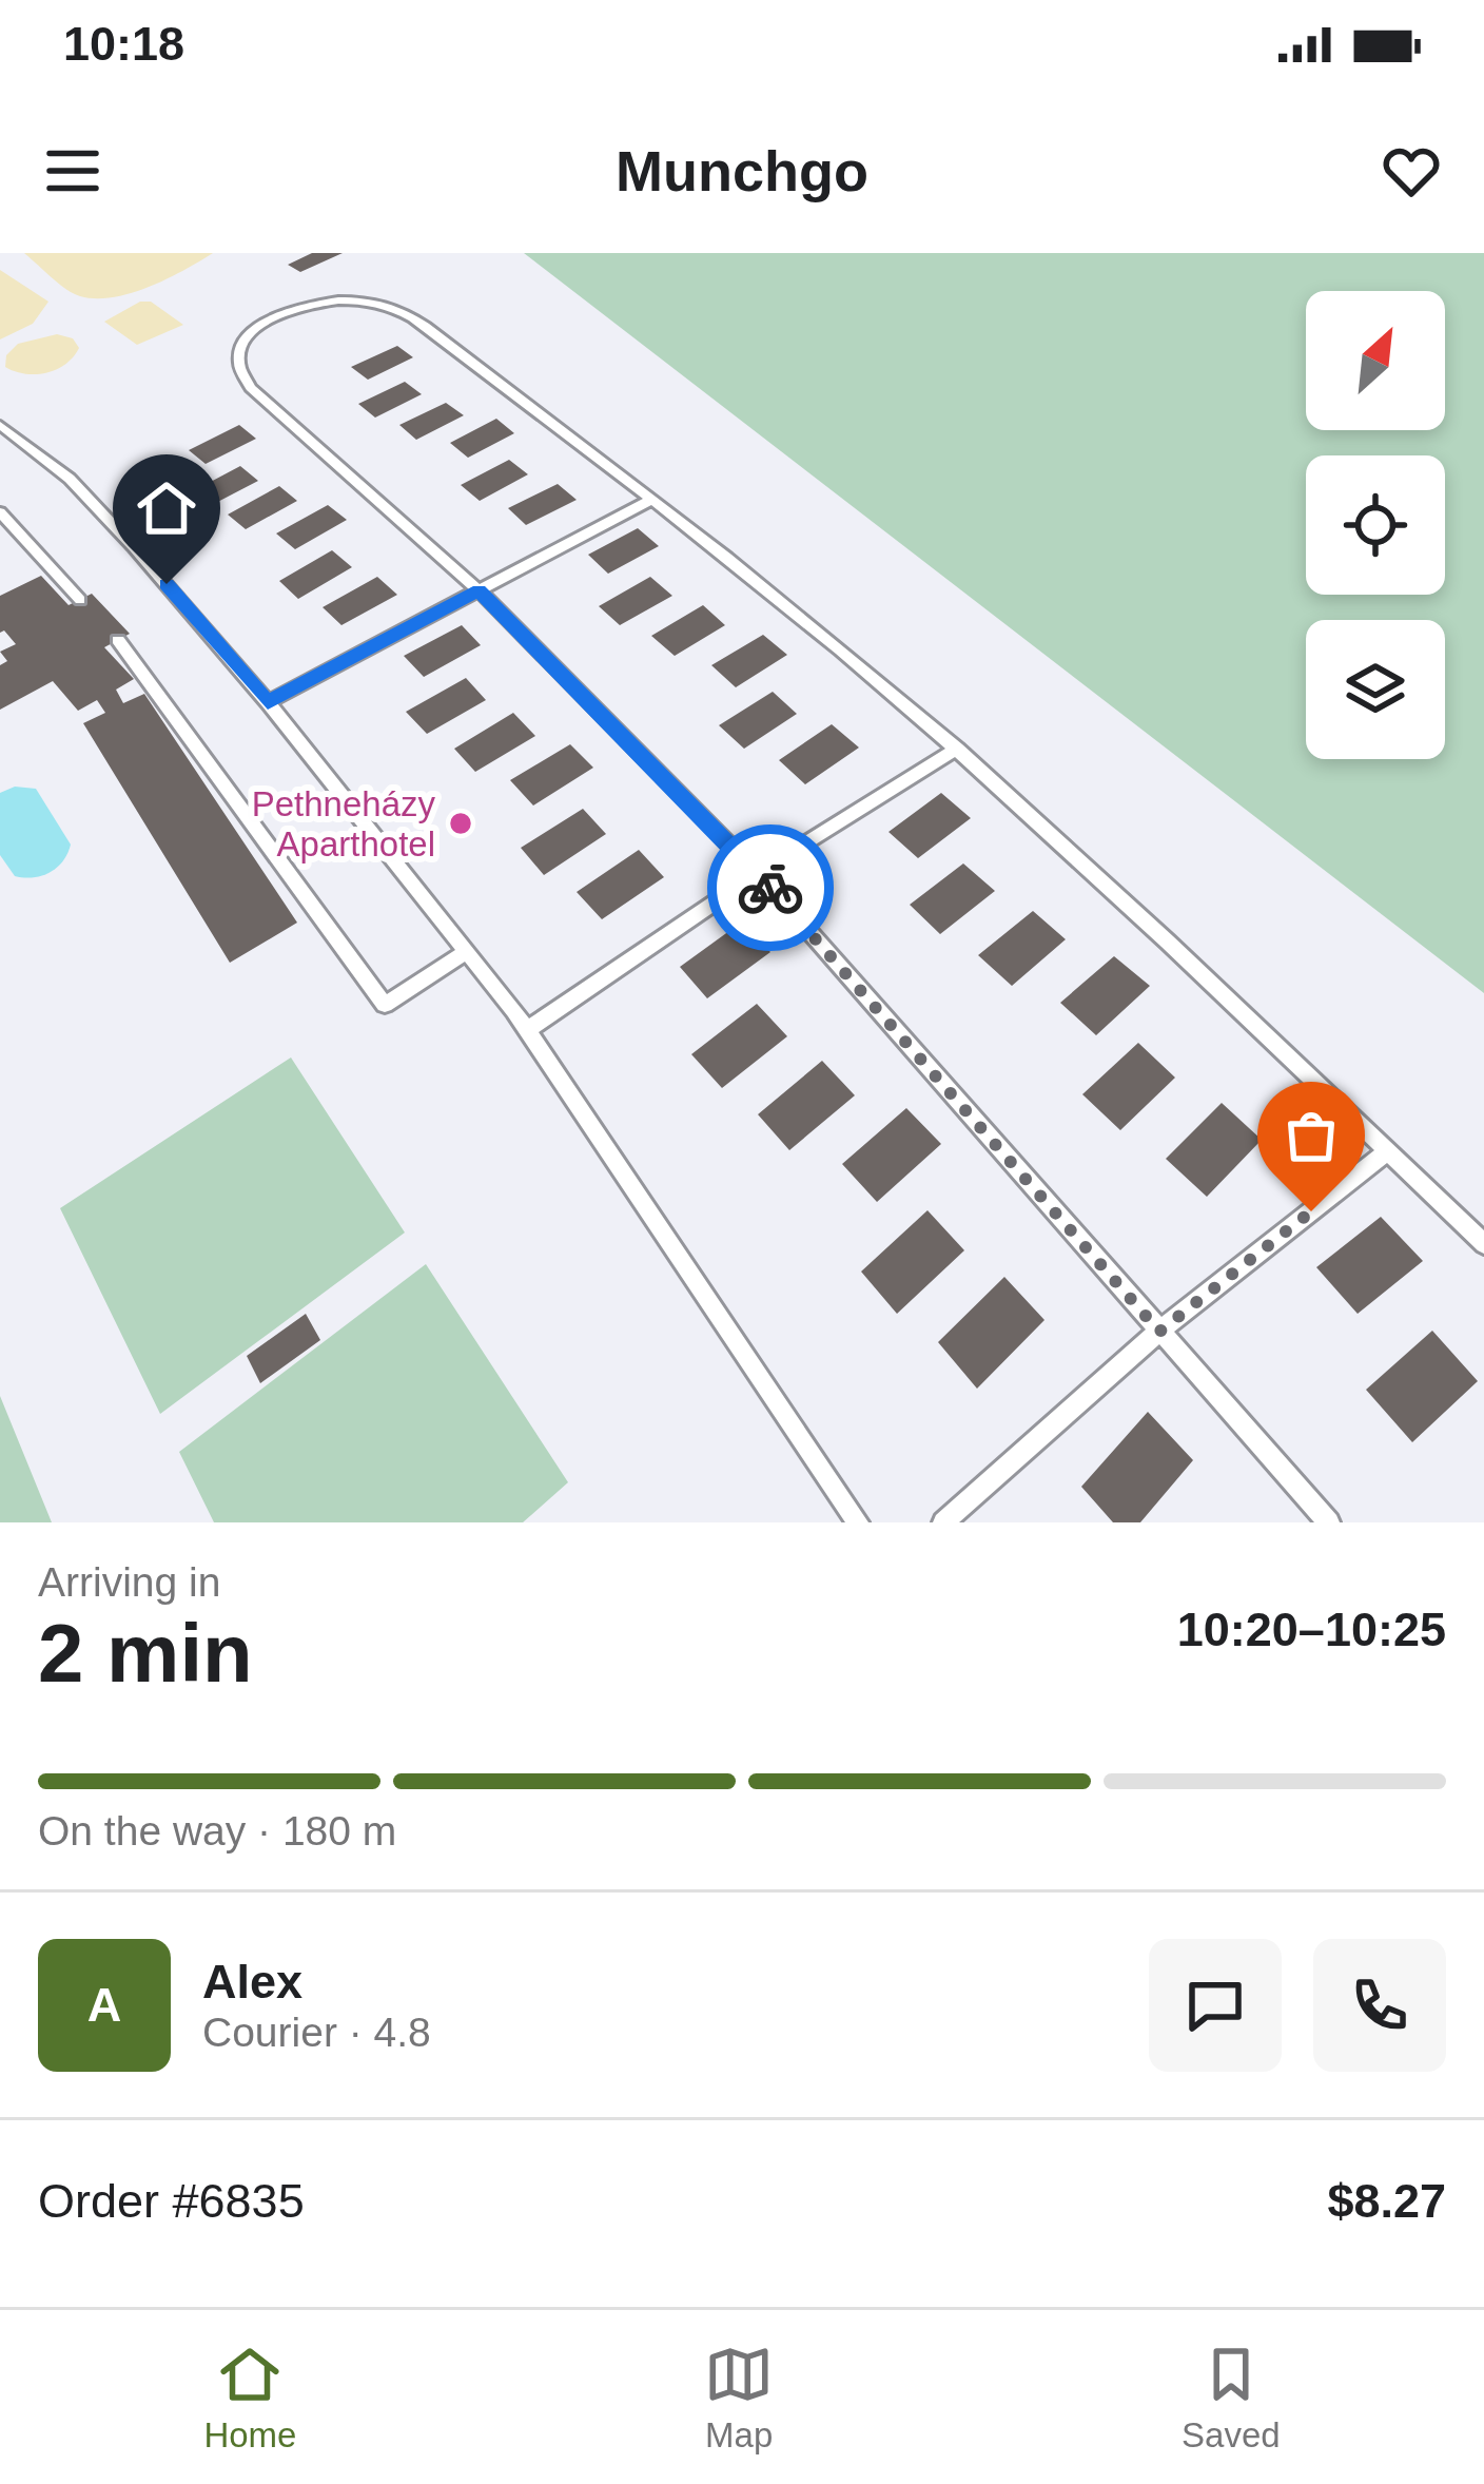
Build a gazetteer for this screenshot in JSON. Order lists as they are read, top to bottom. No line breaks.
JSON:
{"places":["Pethneházy Aparthotel"],"north":"top right","page":{"status":"10:18","header":"Munchgo","heading":["2 min","Arriving in","10:20–10:25"],"panel":["Alex","Courier · 4.8","Order #6835","$8.27"],"bar":"On the way · 180 m","round":"A","tabs":["Home","Map","Saved"]}}
